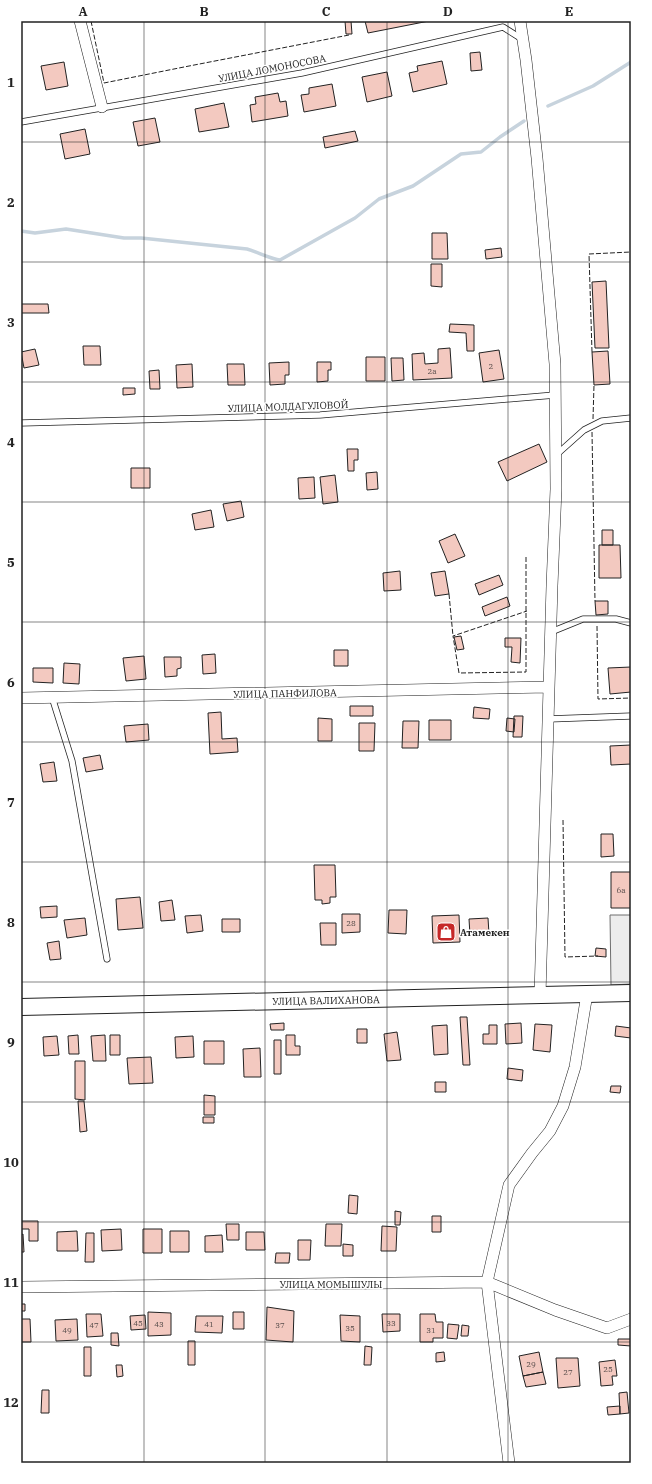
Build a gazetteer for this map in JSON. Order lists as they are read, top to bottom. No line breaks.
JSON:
{"streets":{"main road":["УЛИЦА ВАЛИХАНОВА"],"street":["УЛИЦА ПАНФИЛОВА","УЛИЦА МОМЫШУЛЫ"],"lane":["УЛИЦА ЛОМОНОСОВА","УЛИЦА МОЛДАГУЛОВОЙ"]},"places":{"shop":["Атамекен"]},"house_numbers":["2","2а","6а","28","45","33","43","41","47","37","35","49","31","29","25","27"],"grid":{"columns":["A","B","C","D","E"],"rows":["1","2","3","4","5","6","7","8","9","10","11","12"]}}
